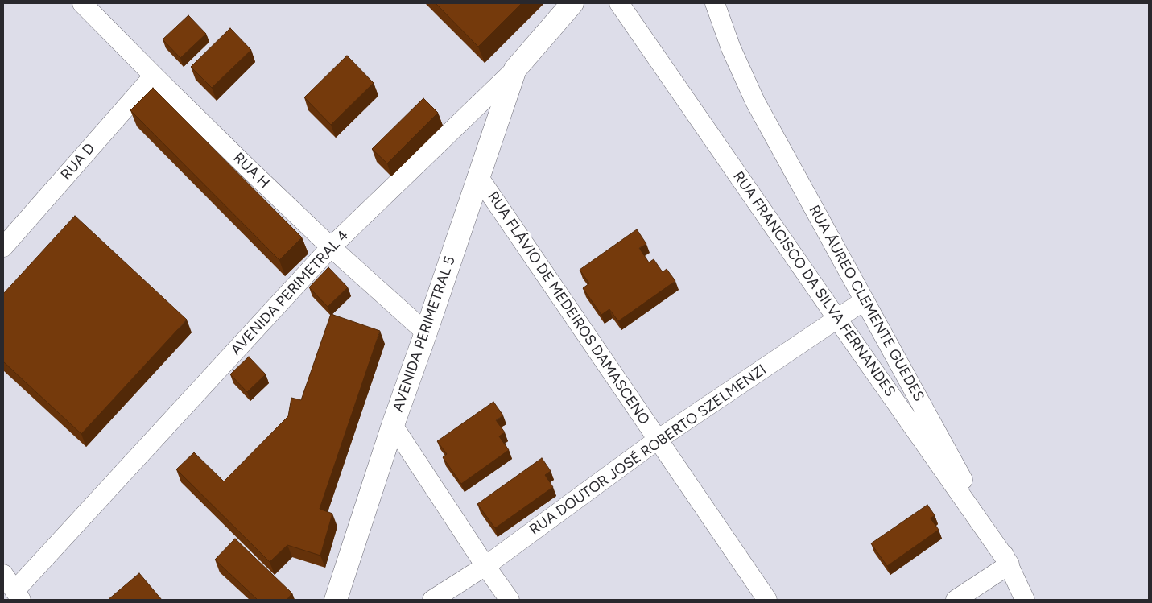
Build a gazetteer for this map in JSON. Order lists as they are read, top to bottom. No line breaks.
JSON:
{"streets":{"street":["RUA D","RUA H","RUA FRANCISCO DA SILVA FERNANDES","AVENIDA PERIMETRAL 4","RUA ÁUREO CLEMENTE GUEDES","RUA FLÁVIO DE MEDEIROS DAMASCENO","AVENIDA PERIMETRAL 5","RUA DOUTOR JOSÉ ROBERTO SZELMENZI"]},"crossings":[["RUA D","RUA H"],["RUA H","AVENIDA PERIMETRAL 4"],["RUA H","AVENIDA PERIMETRAL 5"],["RUA FRANCISCO DA SILVA FERNANDES","RUA ÁUREO CLEMENTE GUEDES"],["RUA FRANCISCO DA SILVA FERNANDES","RUA DOUTOR JOSÉ ROBERTO SZELMENZI"],["AVENIDA PERIMETRAL 4","AVENIDA PERIMETRAL 5"],["RUA ÁUREO CLEMENTE GUEDES","RUA DOUTOR JOSÉ ROBERTO SZELMENZI"],["RUA FLÁVIO DE MEDEIROS DAMASCENO","AVENIDA PERIMETRAL 5"],["RUA FLÁVIO DE MEDEIROS DAMASCENO","RUA DOUTOR JOSÉ ROBERTO SZELMENZI"]]}
